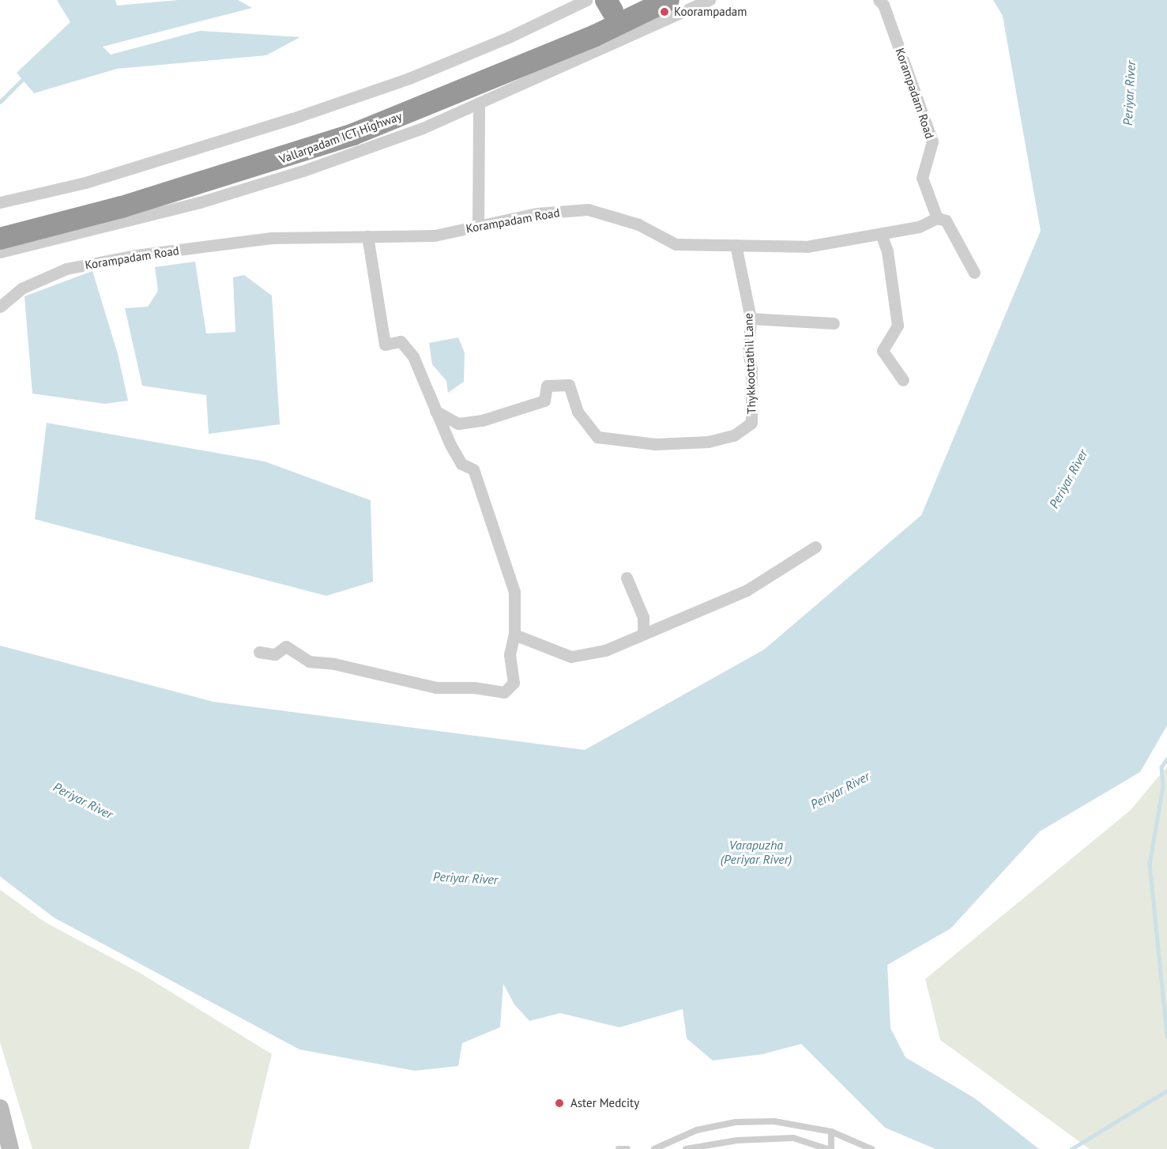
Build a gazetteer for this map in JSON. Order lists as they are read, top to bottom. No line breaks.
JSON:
{"streets":{"highway":["Vallarpadam ICT Highway"],"street":["Korampadam Road","Thykkoottathil Lane"]},"crossings":[["Korampadam Road","Thykkoottathil Lane"]],"water":["Periyar River","Varapuzha (Periyar River)"],"places":["Koorampadam","Aster Medcity"]}
